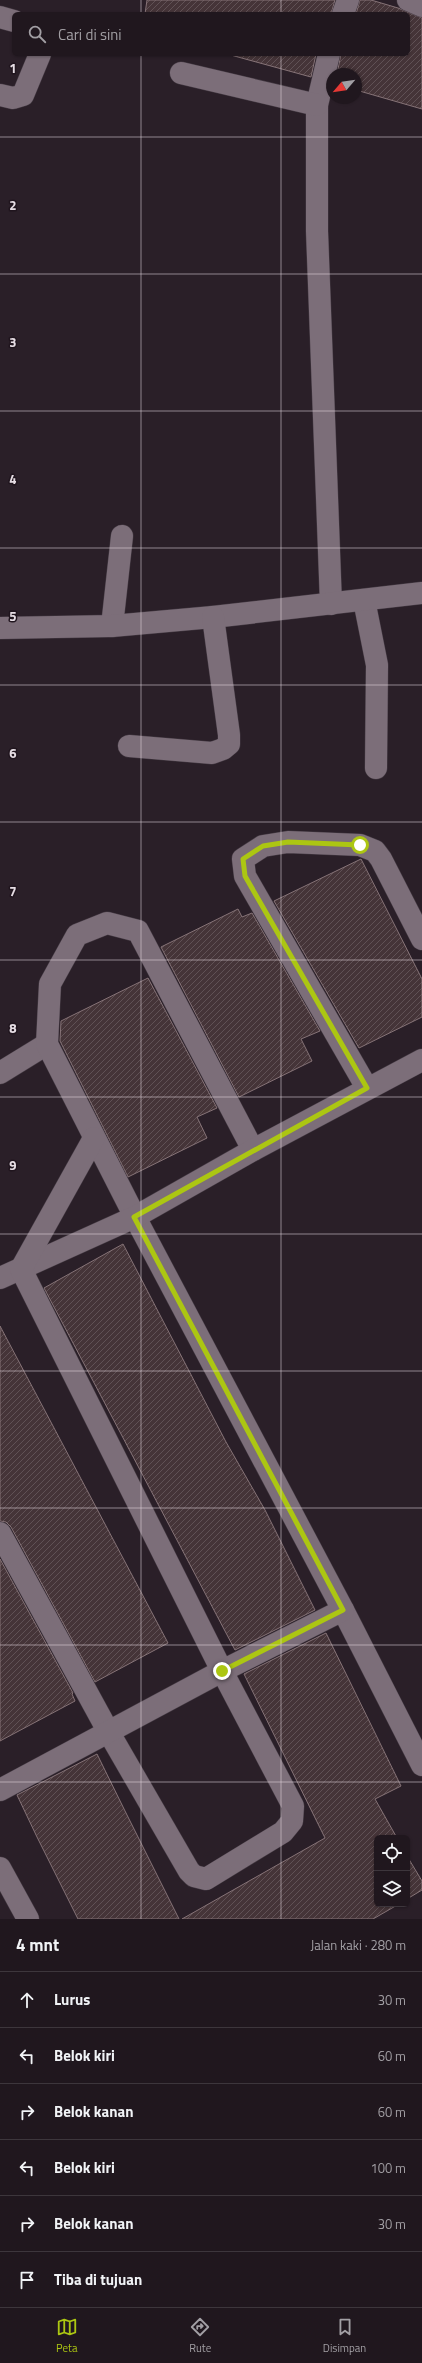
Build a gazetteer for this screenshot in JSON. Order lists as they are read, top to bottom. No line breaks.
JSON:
{"north":"bottom left","page":{"search":"Cari di sini","heading":["4 mnt","Jalan kaki · 280 m"],"list":[["Lurus","30 m"],["Belok kiri","60 m"],["Belok kanan","60 m"],["Belok kiri","100 m"],["Belok kanan","30 m"],"Tiba di tujuan"],"nav":["Peta","Rute","Disimpan"]},"grid":{"rows":["1","2","3","4","5","6","7","8","9"]}}
